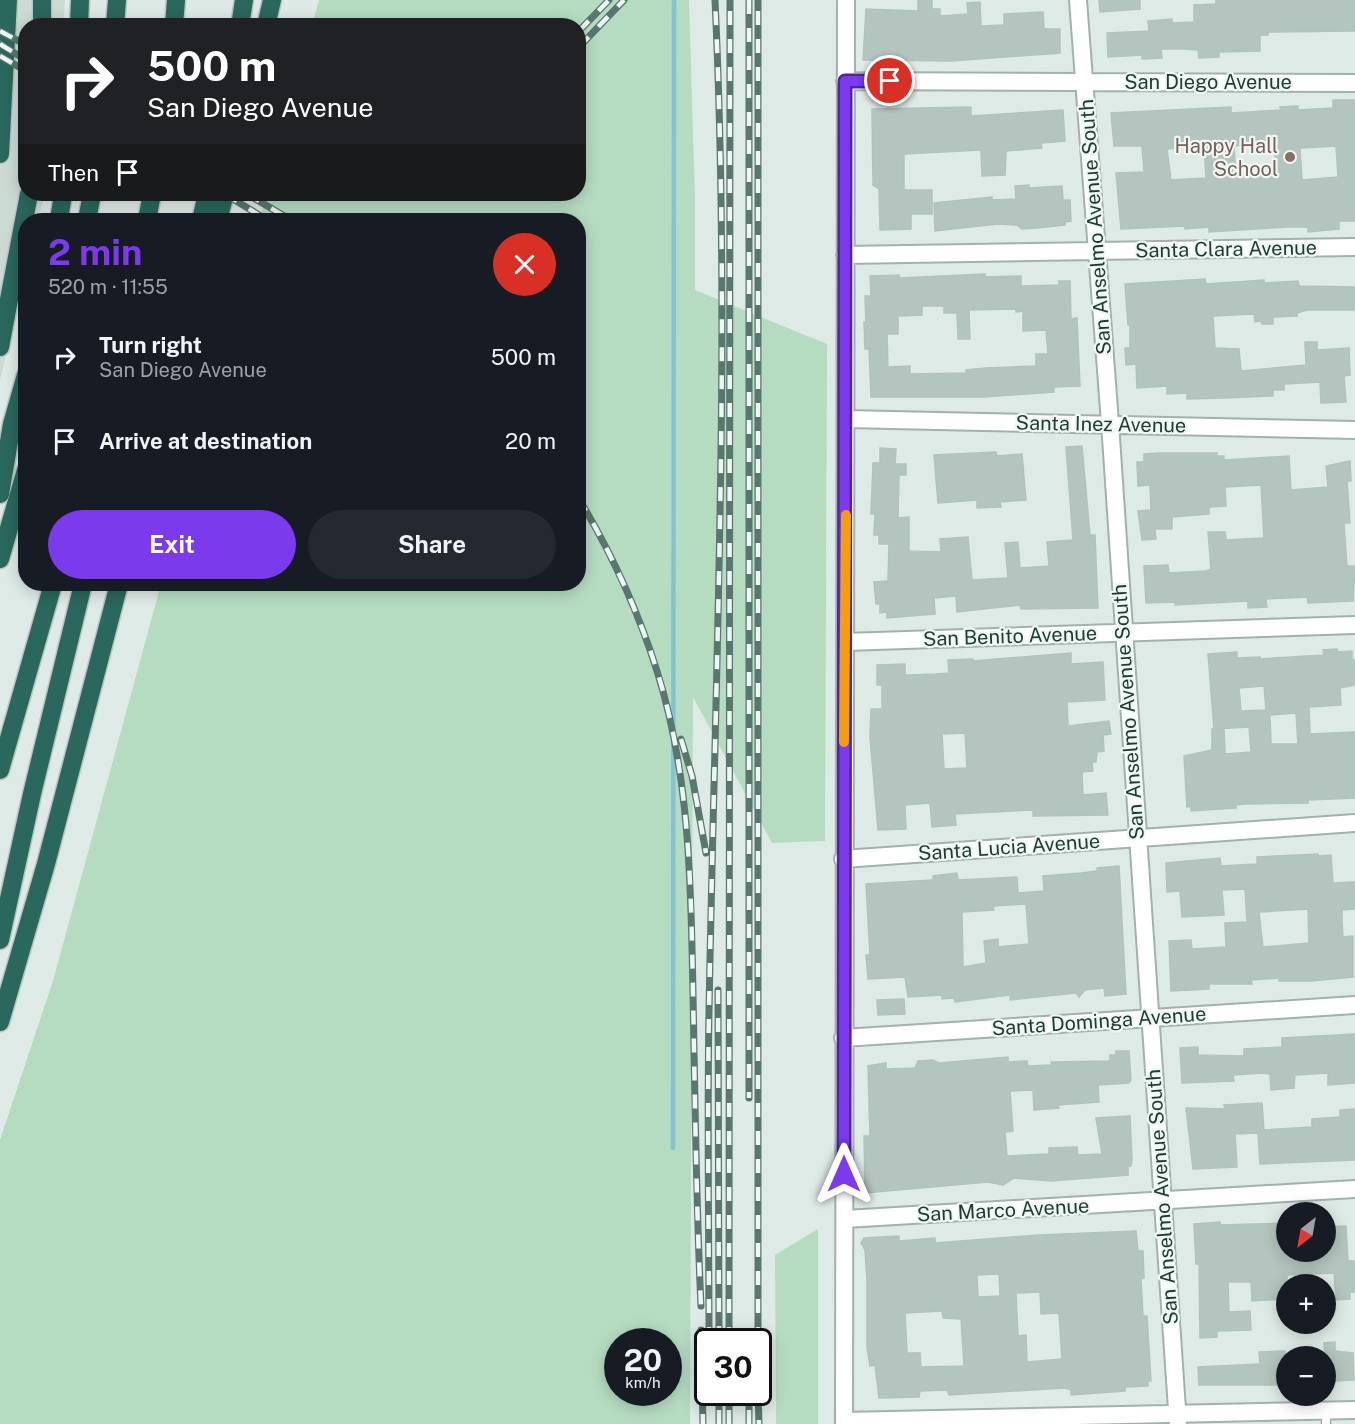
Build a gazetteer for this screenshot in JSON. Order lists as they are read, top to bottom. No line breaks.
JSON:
{"streets":{"street":["San Diego Avenue","San Anselmo Avenue South","Santa Clara Avenue","Santa Inez Avenue","San Benito Avenue","Santa Lucia Avenue","Santa Dominga Avenue","San Marco Avenue"]},"crossings":[["San Diego Avenue","San Anselmo Avenue South"],["San Anselmo Avenue South","Santa Clara Avenue"],["San Anselmo Avenue South","Santa Inez Avenue"],["San Anselmo Avenue South","San Benito Avenue"],["San Anselmo Avenue South","Santa Lucia Avenue"],["San Anselmo Avenue South","Santa Dominga Avenue"],["San Anselmo Avenue South","San Marco Avenue"]],"places":["Happy Hall School"],"north":"bottom left","page":{"turn":["500 m","San Diego Avenue"],"then":"Then","heading":["2 min","520 m · 11:55"],"list":[{"name":"Turn right","note":"San Diego Avenue","value":"500 m"},{"name":"Arrive at destination","value":"20 m"}],"buttons":["Exit","Share"],"map_buttons":["+","−"],"speed":"20 km/h","limit":"30"}}
